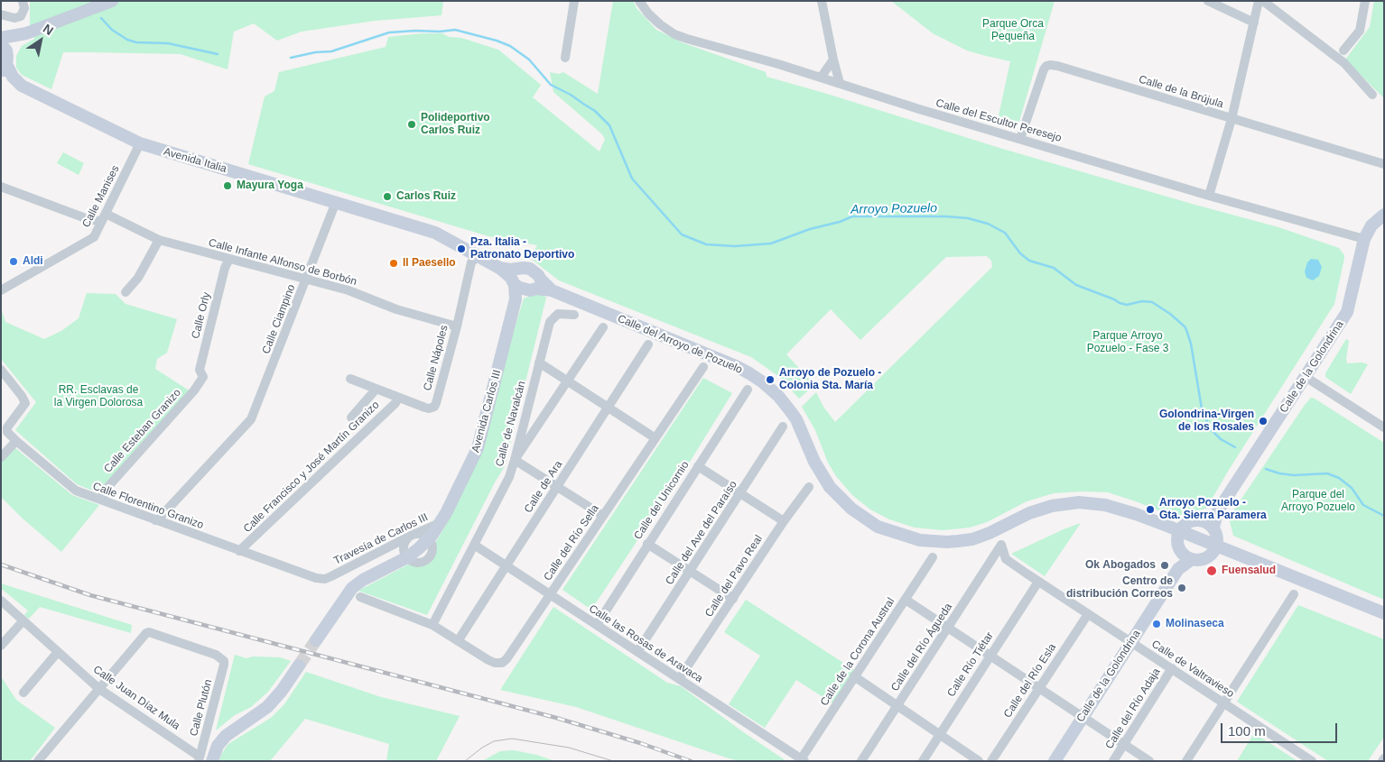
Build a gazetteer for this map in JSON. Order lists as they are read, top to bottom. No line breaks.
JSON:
{"streets":{"main road":["Avenida Italia","Calle del Arroyo de Pozuelo","Calle de la Golondrina","Avenida Carlos III"],"street":["Calle de la Brújula","Calle del Escultor Peresejo","Calle Manises","Calle Infante Alfonso de Borbón","Calle Orly","Calle Ciampino","Calle Nápoles","Calle de Navalcán","Calle Esteban Granizo","Calle Francisco y José Martín Granizo","Calle de Ara","Calle del Unicornio","Calle Florentino Granizo","Calle del Ave del Paraíso","Travesía de Carlos III","Calle del Río Sella","Calle del Pavo Real","Calle las Rosas de Aravaca","Calle del Río Águeda","Calle de la Corona Austral","Calle Río Tiétar","Calle de Valtravieso","Calle del Río Esla","Calle Juan Díaz Mula","Calle Plutón","Calle del Río Adaja"]},"crossings":[["Calle de la Brújula","Calle del Escultor Peresejo"],["Calle del Escultor Peresejo","Calle de la Golondrina"],["Avenida Italia","Calle Manises"],["Avenida Italia","Calle Ciampino"],["Avenida Italia","Calle Nápoles"],["Avenida Italia","Avenida Carlos III"],["Calle Manises","Calle Infante Alfonso de Borbón"],["Calle Infante Alfonso de Borbón","Calle Orly"],["Calle Infante Alfonso de Borbón","Calle Ciampino"],["Calle Infante Alfonso de Borbón","Calle Nápoles"],["Calle Orly","Calle Esteban Granizo"],["Calle Ciampino","Calle Florentino Granizo"],["Calle del Arroyo de Pozuelo","Calle de la Golondrina"],["Calle Nápoles","Calle Francisco y José Martín Granizo"],["Calle de la Golondrina","Calle de Valtravieso"],["Avenida Carlos III","Travesía de Carlos III"],["Calle de Navalcán","Calle del Río Sella"],["Calle de Navalcán","Calle las Rosas de Aravaca"],["Calle Esteban Granizo","Calle Florentino Granizo"],["Calle Francisco y José Martín Granizo","Calle Florentino Granizo"],["Calle de Ara","Calle del Río Sella"],["Calle de Ara","Calle las Rosas de Aravaca"],["Calle del Unicornio","Calle las Rosas de Aravaca"],["Calle Florentino Granizo","Travesía de Carlos III"],["Calle del Ave del Paraíso","Calle las Rosas de Aravaca"],["Calle del Río Sella","Calle las Rosas de Aravaca"],["Calle del Pavo Real","Calle las Rosas de Aravaca"],["Calle las Rosas de Aravaca","Calle de la Corona Austral"],["Calle del Río Águeda","Calle de Valtravieso"],["Calle Río Tiétar","Calle de Valtravieso"],["Calle de Valtravieso","Calle del Río Esla"],["Calle de Valtravieso","Calle del Río Adaja"],["Calle Juan Díaz Mula","Calle Plutón"]],"water":["Arroyo Pozuelo"],"parks":["Parque Orca Pequeña","Parque Arroyo Pozuelo - Fase 3","RR. Esclavas de la Virgen Dolorosa","Parque del Arroyo Pozuelo"],"places":["Polideportivo Carlos Ruiz","Mayura Yoga","Carlos Ruiz","Pza. Italia - Patronato Deportivo","Aldi","Il Paesello","Arroyo de Pozuelo - Colonia Sta. María","Golondrina-Virgen de los Rosales","Arroyo Pozuelo - Gta. Sierra Paramera","Ok Abogados","Fuensalud","Centro de distribución Correos","Molinaseca"],"scale_bar":"100 m","north":"top right"}
